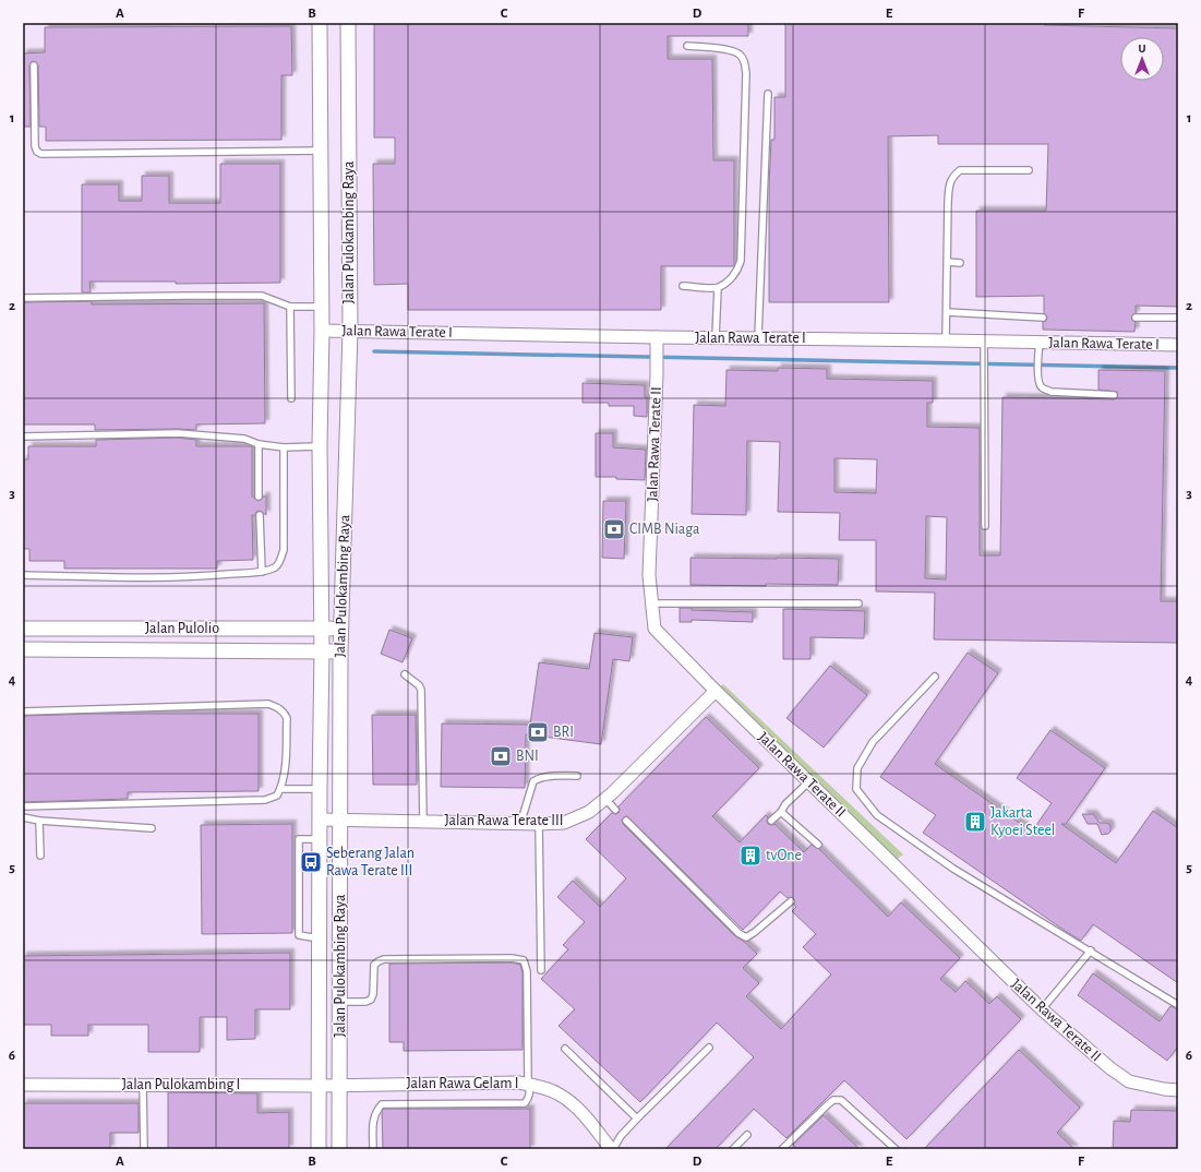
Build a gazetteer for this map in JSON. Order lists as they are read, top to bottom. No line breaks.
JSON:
{"streets":{"street":["Jalan Pulokambing Raya","Jalan Rawa Terate I","Jalan Rawa Terate II","Jalan Pulolio","Jalan Rawa Terate III","Jalan Rawa Gelam I","Jalan Pulokambing I"]},"crossings":[["Jalan Pulokambing Raya","Jalan Rawa Terate I"],["Jalan Pulokambing Raya","Jalan Pulolio"],["Jalan Pulokambing Raya","Jalan Rawa Terate III"],["Jalan Pulokambing Raya","Jalan Rawa Gelam I"],["Jalan Pulokambing Raya","Jalan Pulokambing I"],["Jalan Rawa Terate I","Jalan Rawa Terate II"],["Jalan Rawa Terate II","Jalan Rawa Terate III"],["Jalan Rawa Gelam I","Jalan Pulokambing I"]],"places":{"bank":["CIMB Niaga","BRI","BNI"],"building":["Jakarta Kyoei Steel","tvOne"],"bus stop":["Seberang Jalan Rawa Terate III"]},"north":"top","grid":{"columns":["A","B","C","D","E","F"],"rows":["1","2","3","4","5","6"]}}
